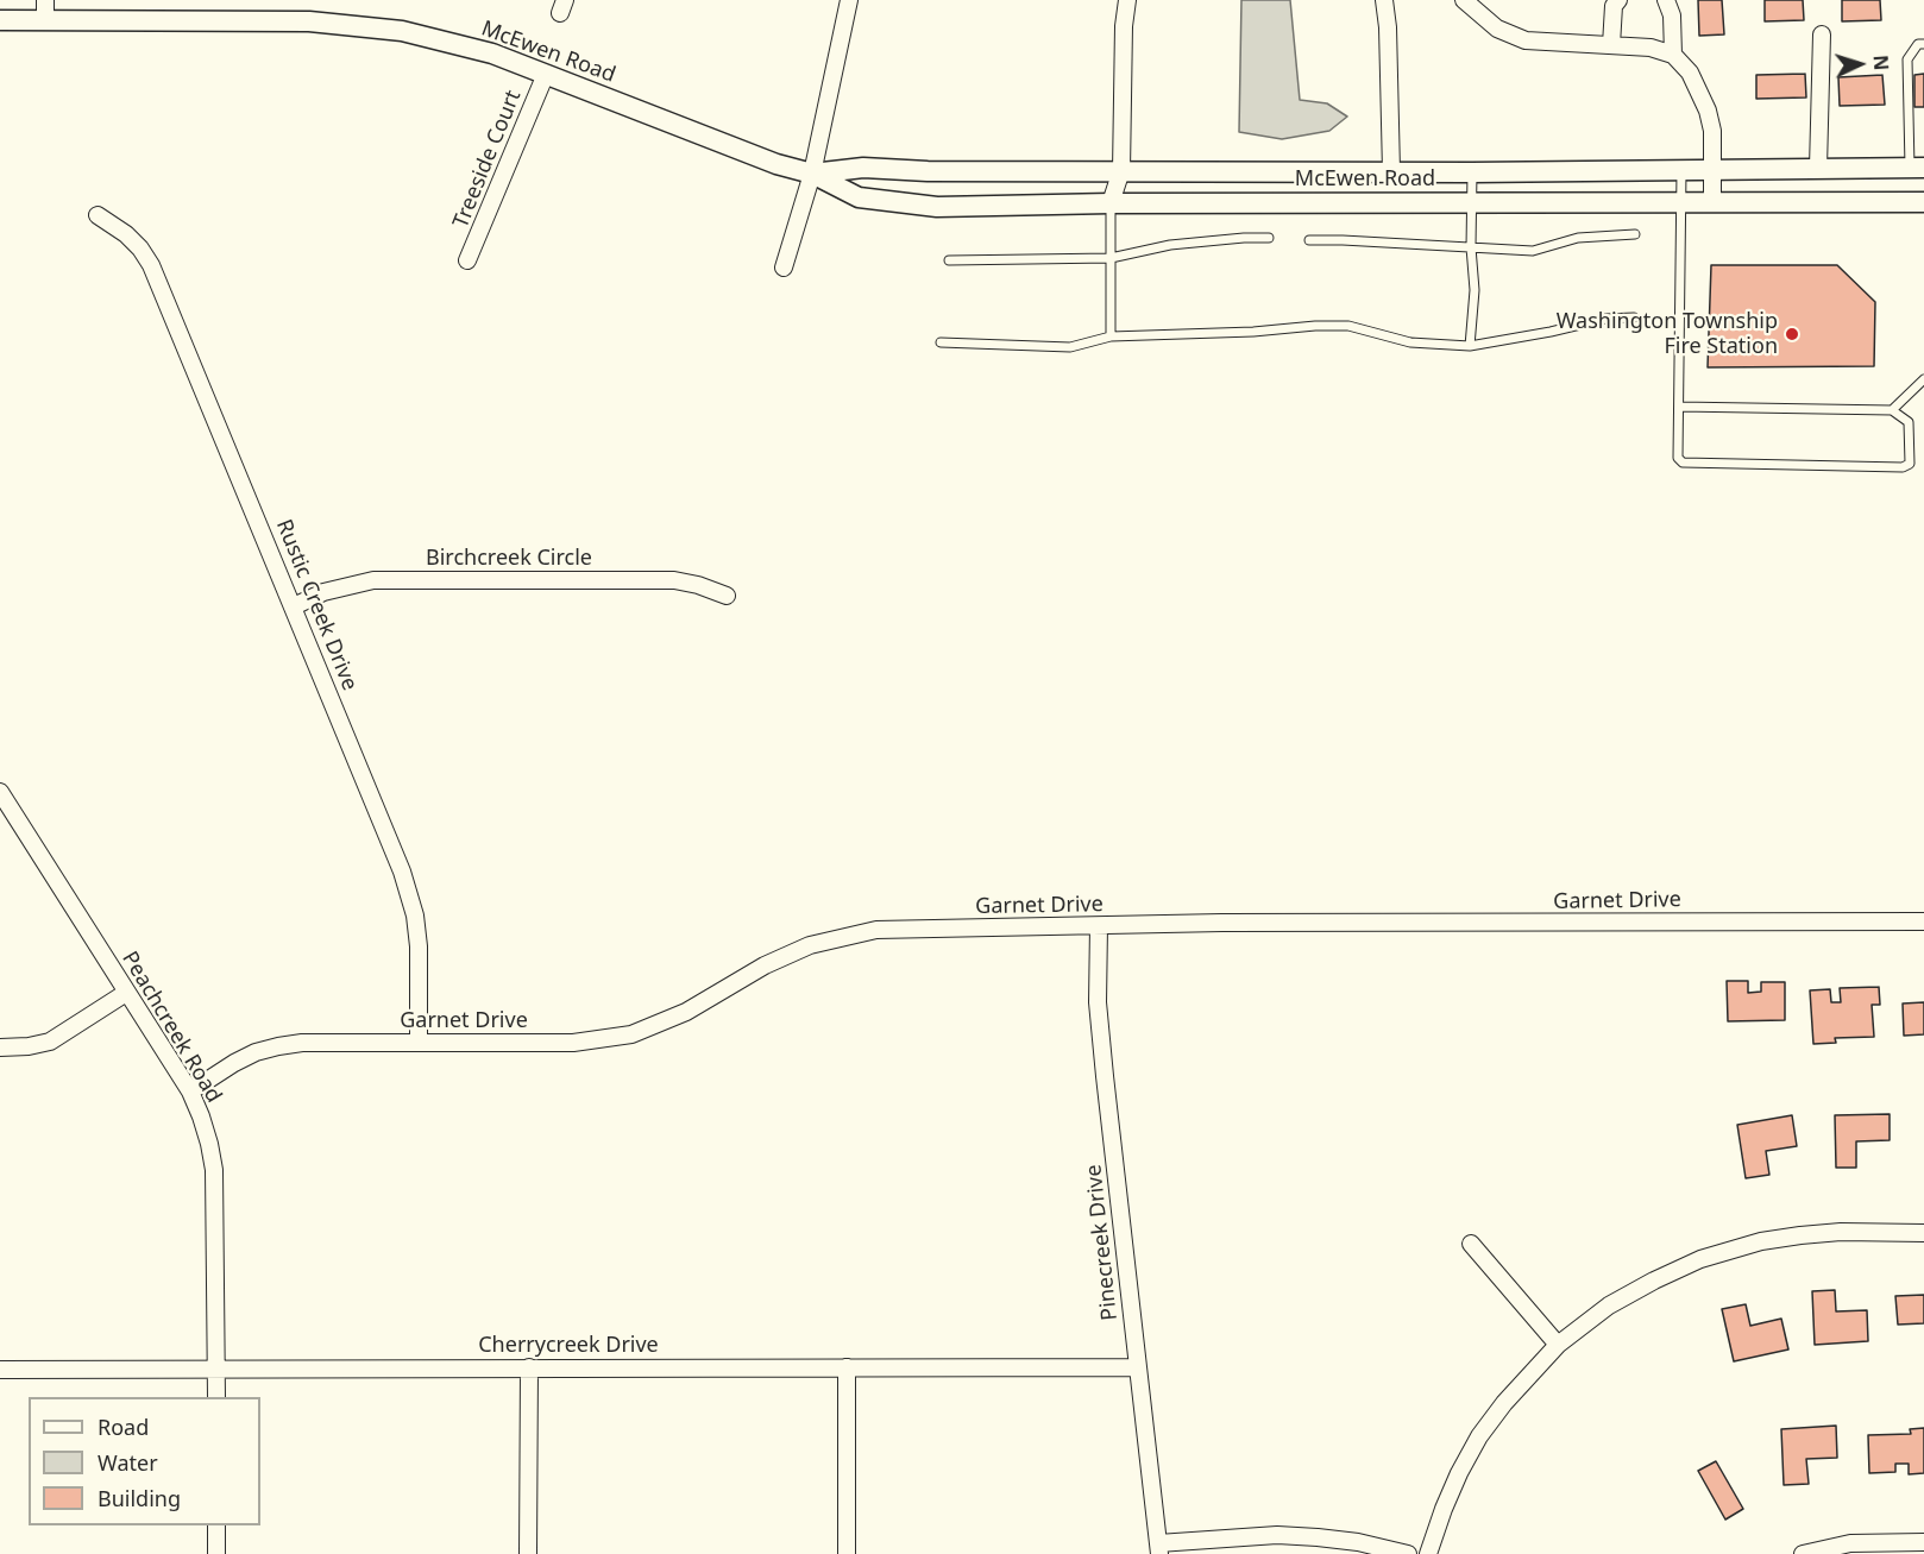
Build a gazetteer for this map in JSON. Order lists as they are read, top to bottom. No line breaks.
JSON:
{"streets":{"street":["McEwen Road","Treeside Court","Birchcreek Circle","Rustic Creek Drive","Garnet Drive","Peachcreek Road","Pinecreek Drive","Cherrycreek Drive"]},"crossings":[["McEwen Road","Treeside Court"],["Birchcreek Circle","Rustic Creek Drive"],["Rustic Creek Drive","Garnet Drive"],["Garnet Drive","Peachcreek Road"],["Garnet Drive","Pinecreek Drive"],["Peachcreek Road","Cherrycreek Drive"],["Pinecreek Drive","Cherrycreek Drive"]],"places":["Washington Township Fire Station"],"legend":["Road","Water","Building"],"north":"right"}
